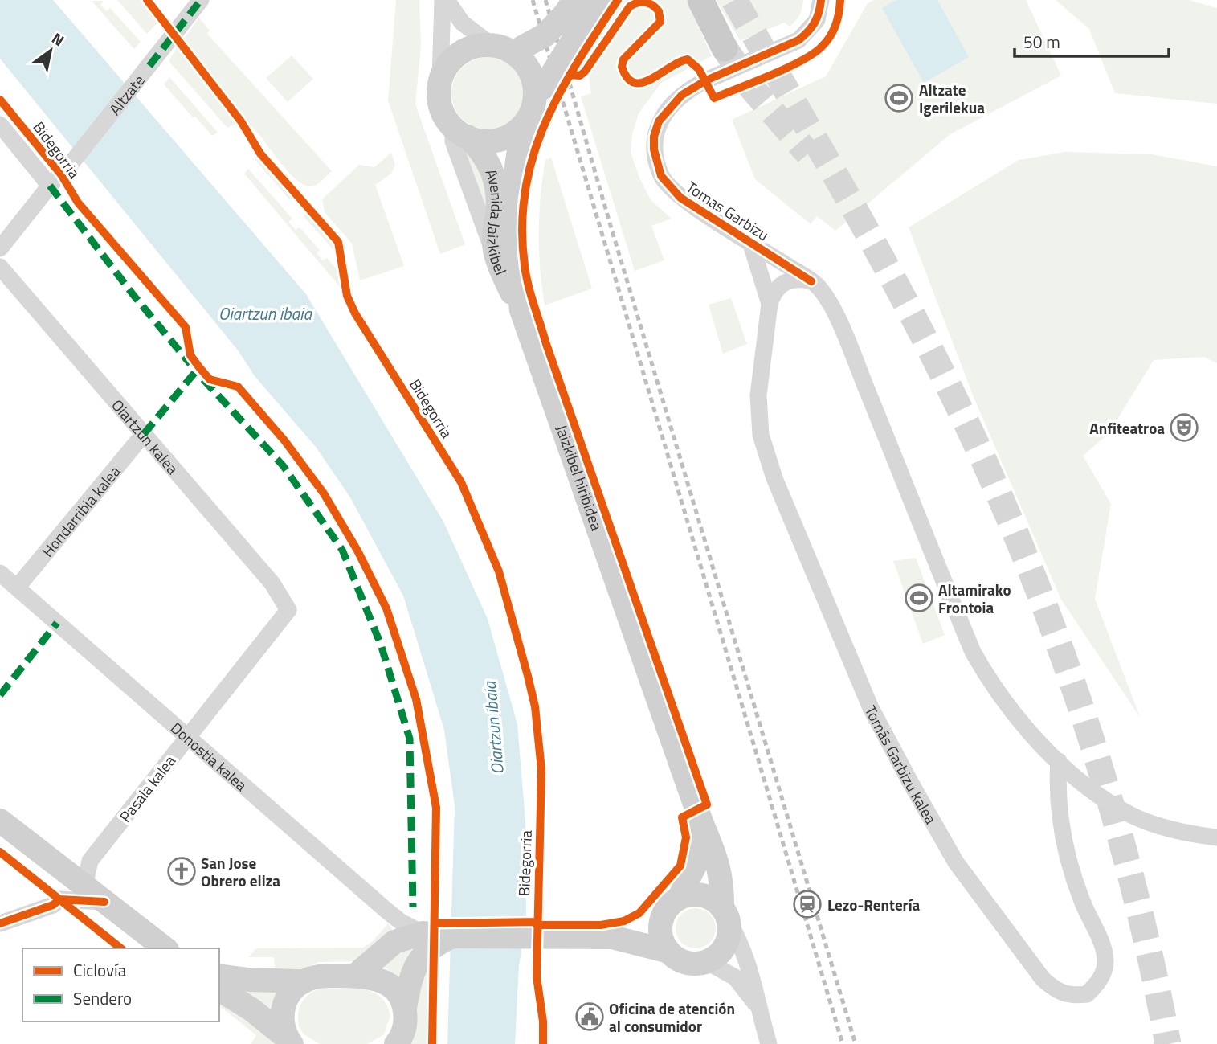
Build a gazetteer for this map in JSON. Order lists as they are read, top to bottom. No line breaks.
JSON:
{"streets":{"main road":["Avenida Jaizkibel","Jaizkibel hiribidea"],"street":["Altzate","Tomas Garbizu","Oiartzun kalea","Hondarribia kalea","Donostia kalea","Tomás Garbizu kalea","Pasaia kalea"],"cycle path":["Bidegorria"]},"crossings":[["Tomas Garbizu","Tomás Garbizu kalea"],["Avenida Jaizkibel","Jaizkibel hiribidea"],["Oiartzun kalea","Hondarribia kalea"],["Oiartzun kalea","Pasaia kalea"],["Hondarribia kalea","Donostia kalea"],["Donostia kalea","Pasaia kalea"]],"water":["Oiartzun ibaia"],"places":{"sports":["Altzate Igerilekua","Altamirako Frontoia"],"theatre":["Anfiteatroa"],"church":["San Jose Obrero eliza"],"station":["Lezo-Rentería"],"public building":["Oficina de atención al consumidor"]},"legend":["Ciclovía","Sendero"],"scale_bar":"50 m","north":"top right"}
